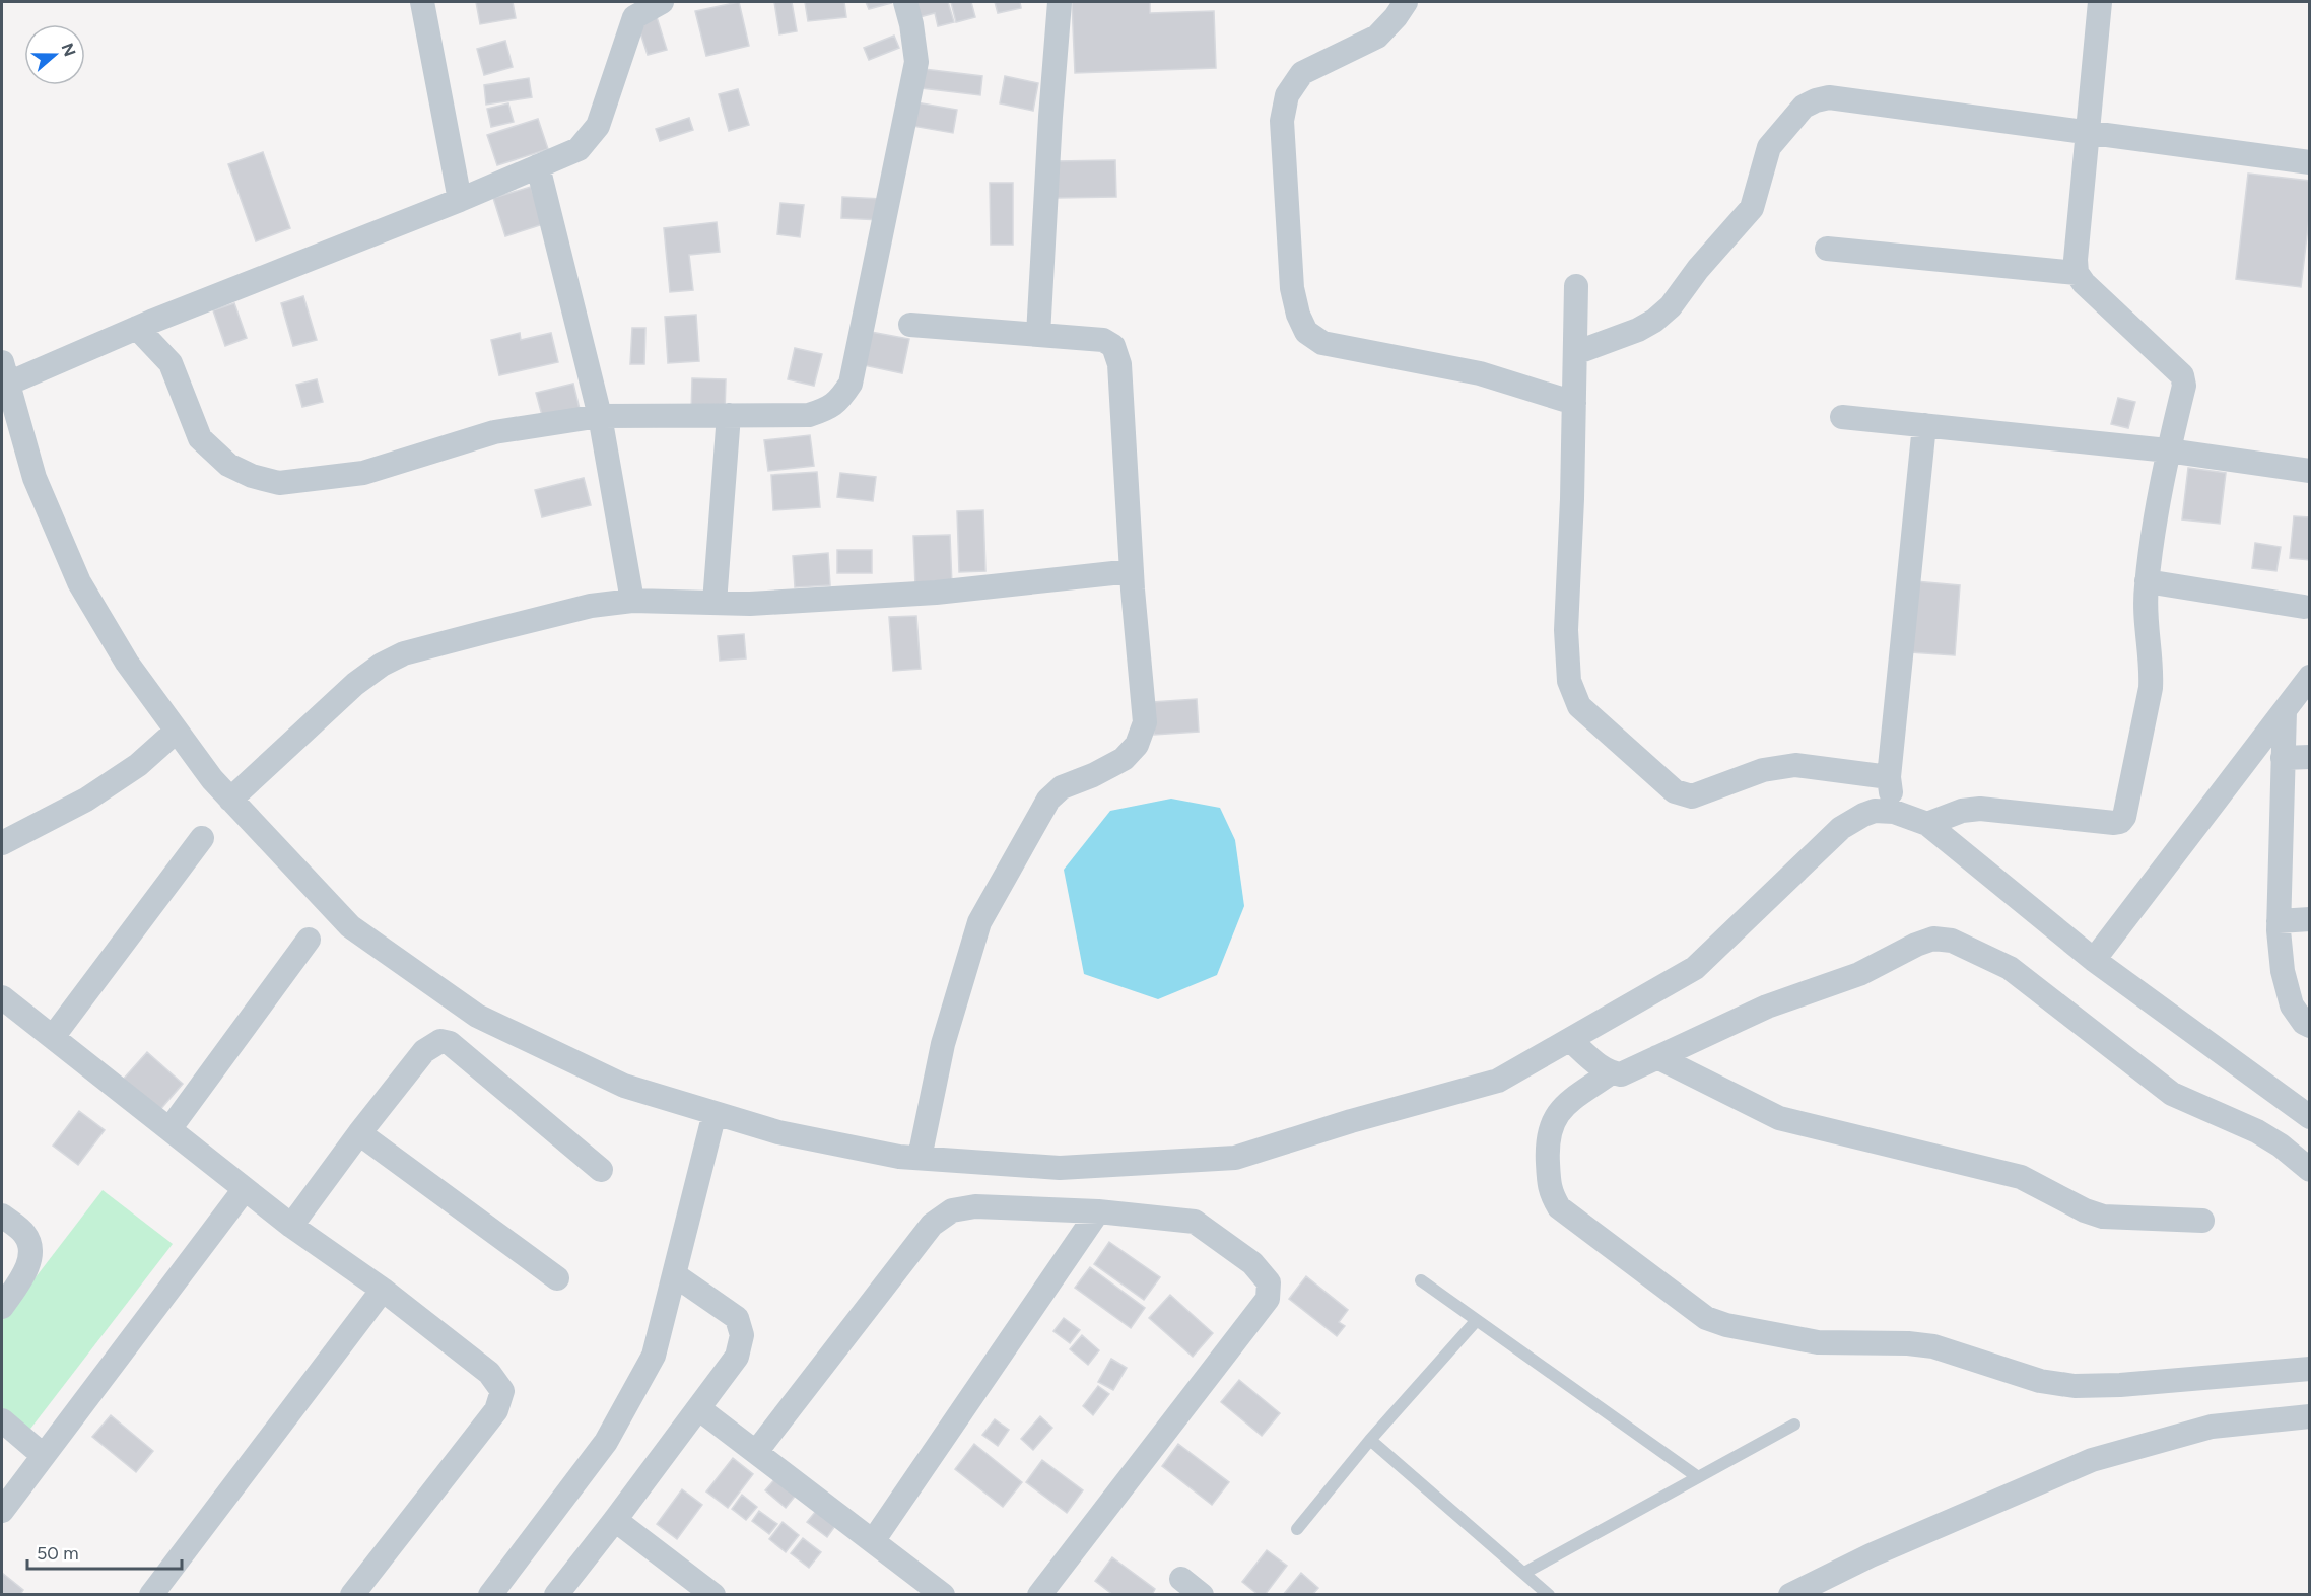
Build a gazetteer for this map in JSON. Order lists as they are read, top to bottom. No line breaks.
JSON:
{"scale_bar":"50 m","north":"right"}
